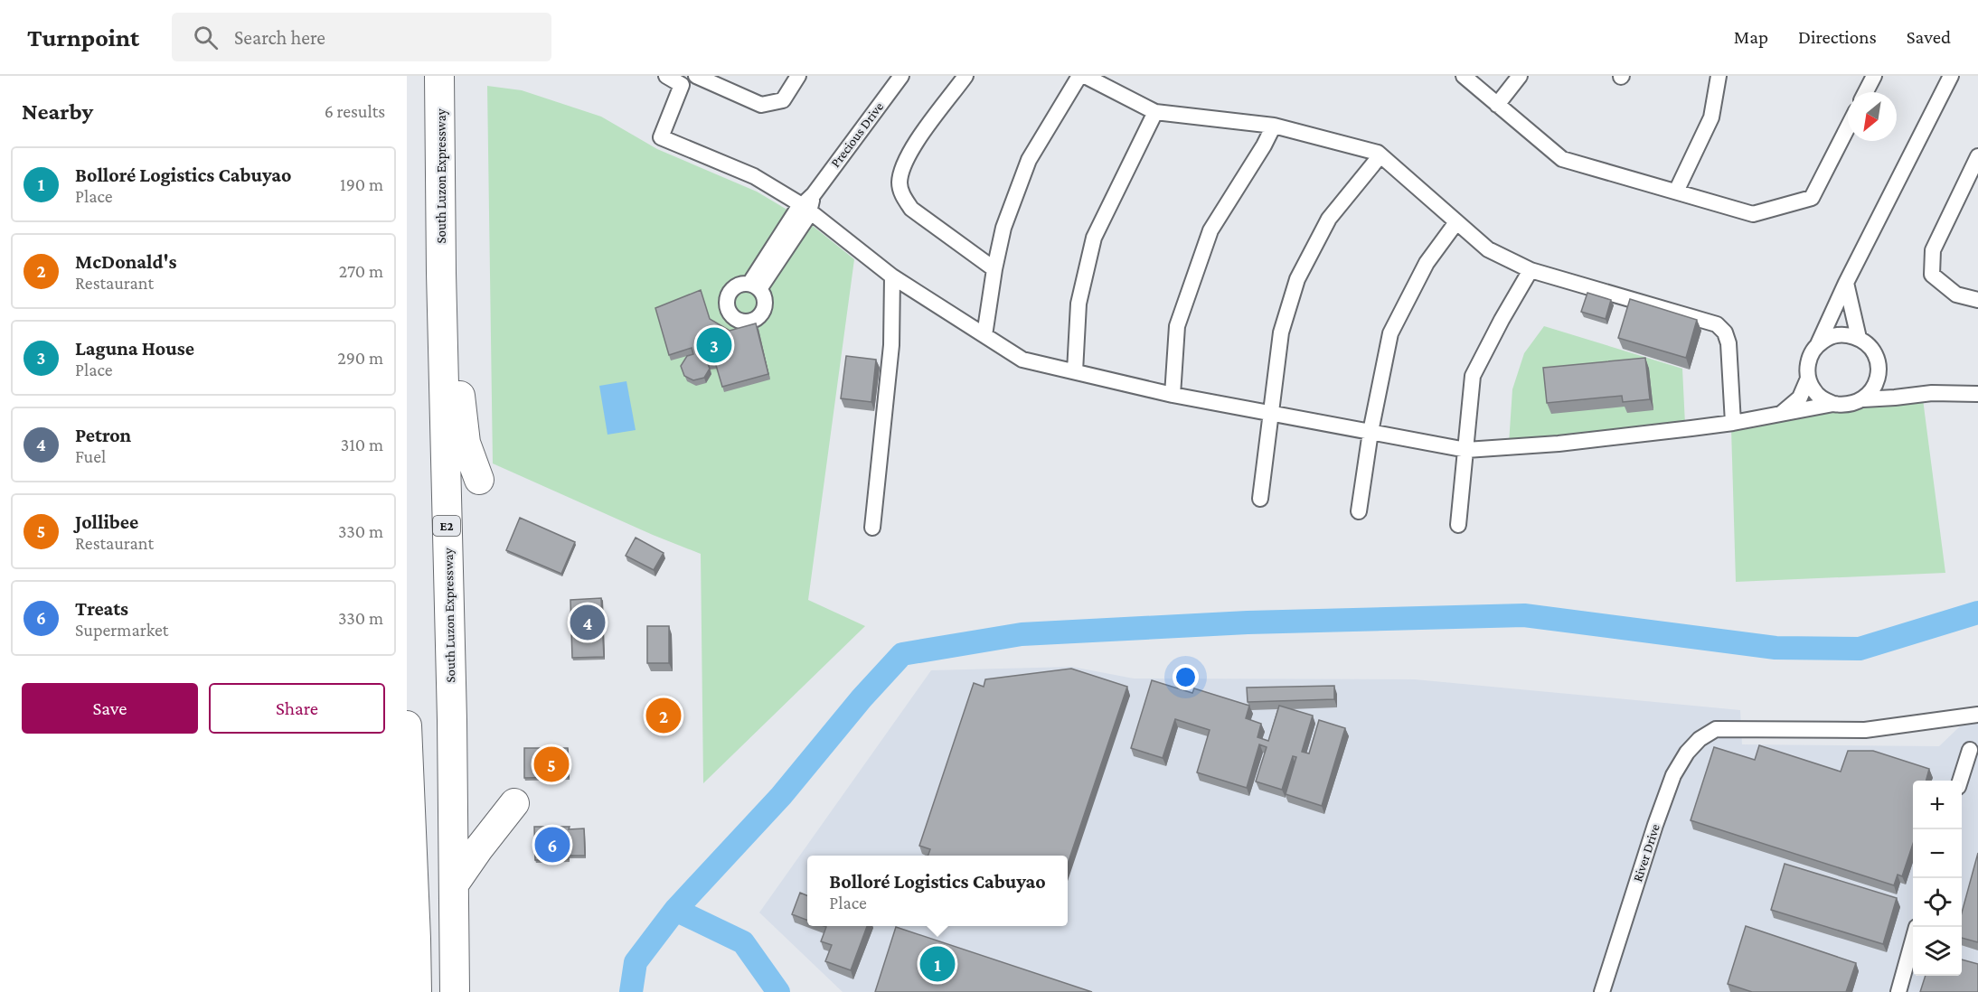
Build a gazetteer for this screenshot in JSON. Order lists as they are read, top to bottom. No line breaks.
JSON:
{"streets":{"highway":["South Luzon Expressway","E2"],"street":["Precious Drive","River Drive"]},"north":"bottom left","page":{"header":"Turnpoint","search":"Search here","nav":["Map","Directions","Saved"],"heading":["Nearby","6 results"],"list":[{"mark":"1","name":"Bolloré Logistics Cabuyao","note":"Place","value":"190 m"},{"mark":"2","name":"McDonald's","note":"Restaurant","value":"270 m"},{"mark":"3","name":"Laguna House","note":"Place","value":"290 m"},{"mark":"4","name":"Petron","note":"Fuel","value":"310 m"},{"mark":"5","name":"Jollibee","note":"Restaurant","value":"330 m"},{"mark":"6","name":"Treats","note":"Supermarket","value":"330 m"}],"pins":["3","4","2","5","6","1"],"buttons":["Save","Share"],"map_buttons":["+","−"],"popup":["Bolloré Logistics Cabuyao","Place"]}}
